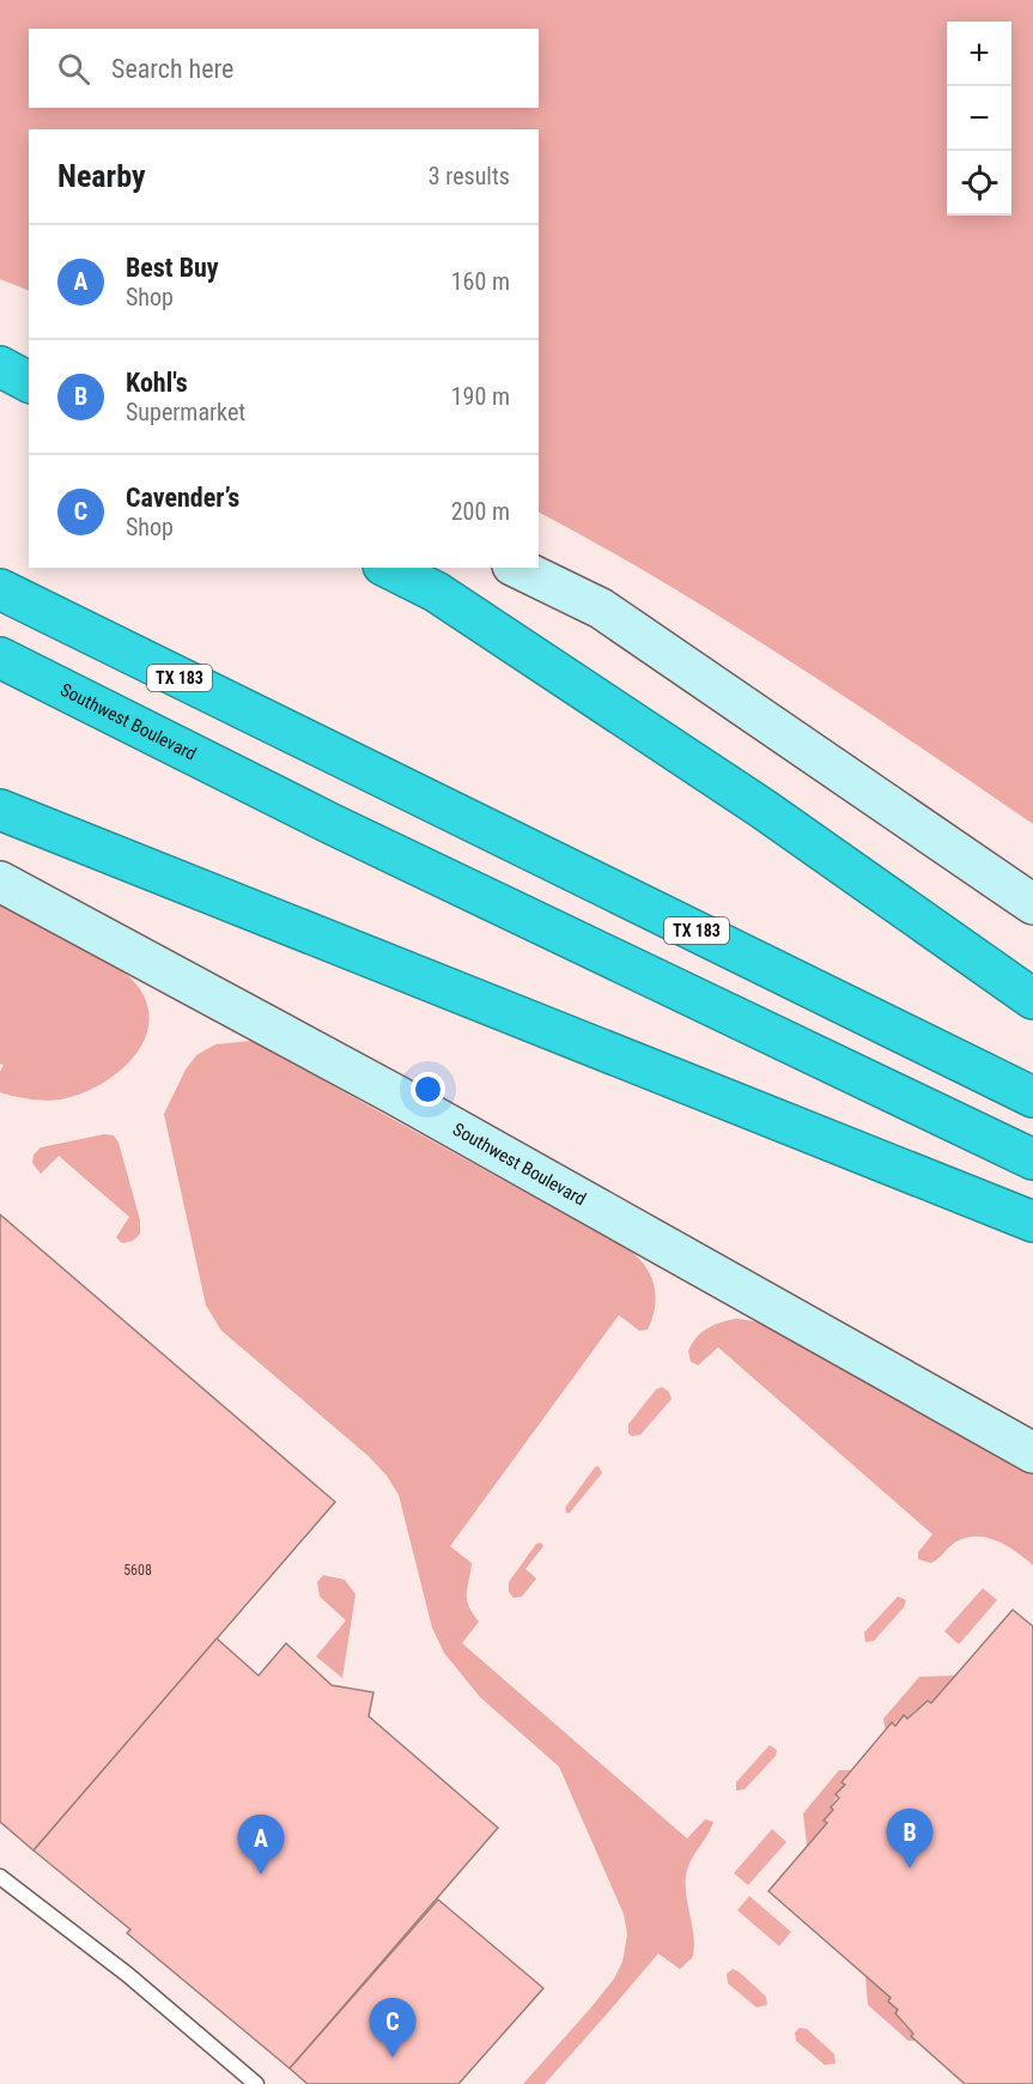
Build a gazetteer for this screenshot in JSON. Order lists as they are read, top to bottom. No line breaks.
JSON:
{"streets":{"highway":["TX 183","Southwest Boulevard"]},"house_numbers":["5608"],"page":{"map_buttons":["+","−"],"search":"Search here","heading":["Nearby","3 results"],"list":[{"mark":"A","name":"Best Buy","note":"Shop","value":"160 m"},{"mark":"B","name":"Kohl's","note":"Supermarket","value":"190 m"},{"mark":"C","name":"Cavender’s","note":"Shop","value":"200 m"}],"pins":["B","A","C"]}}
